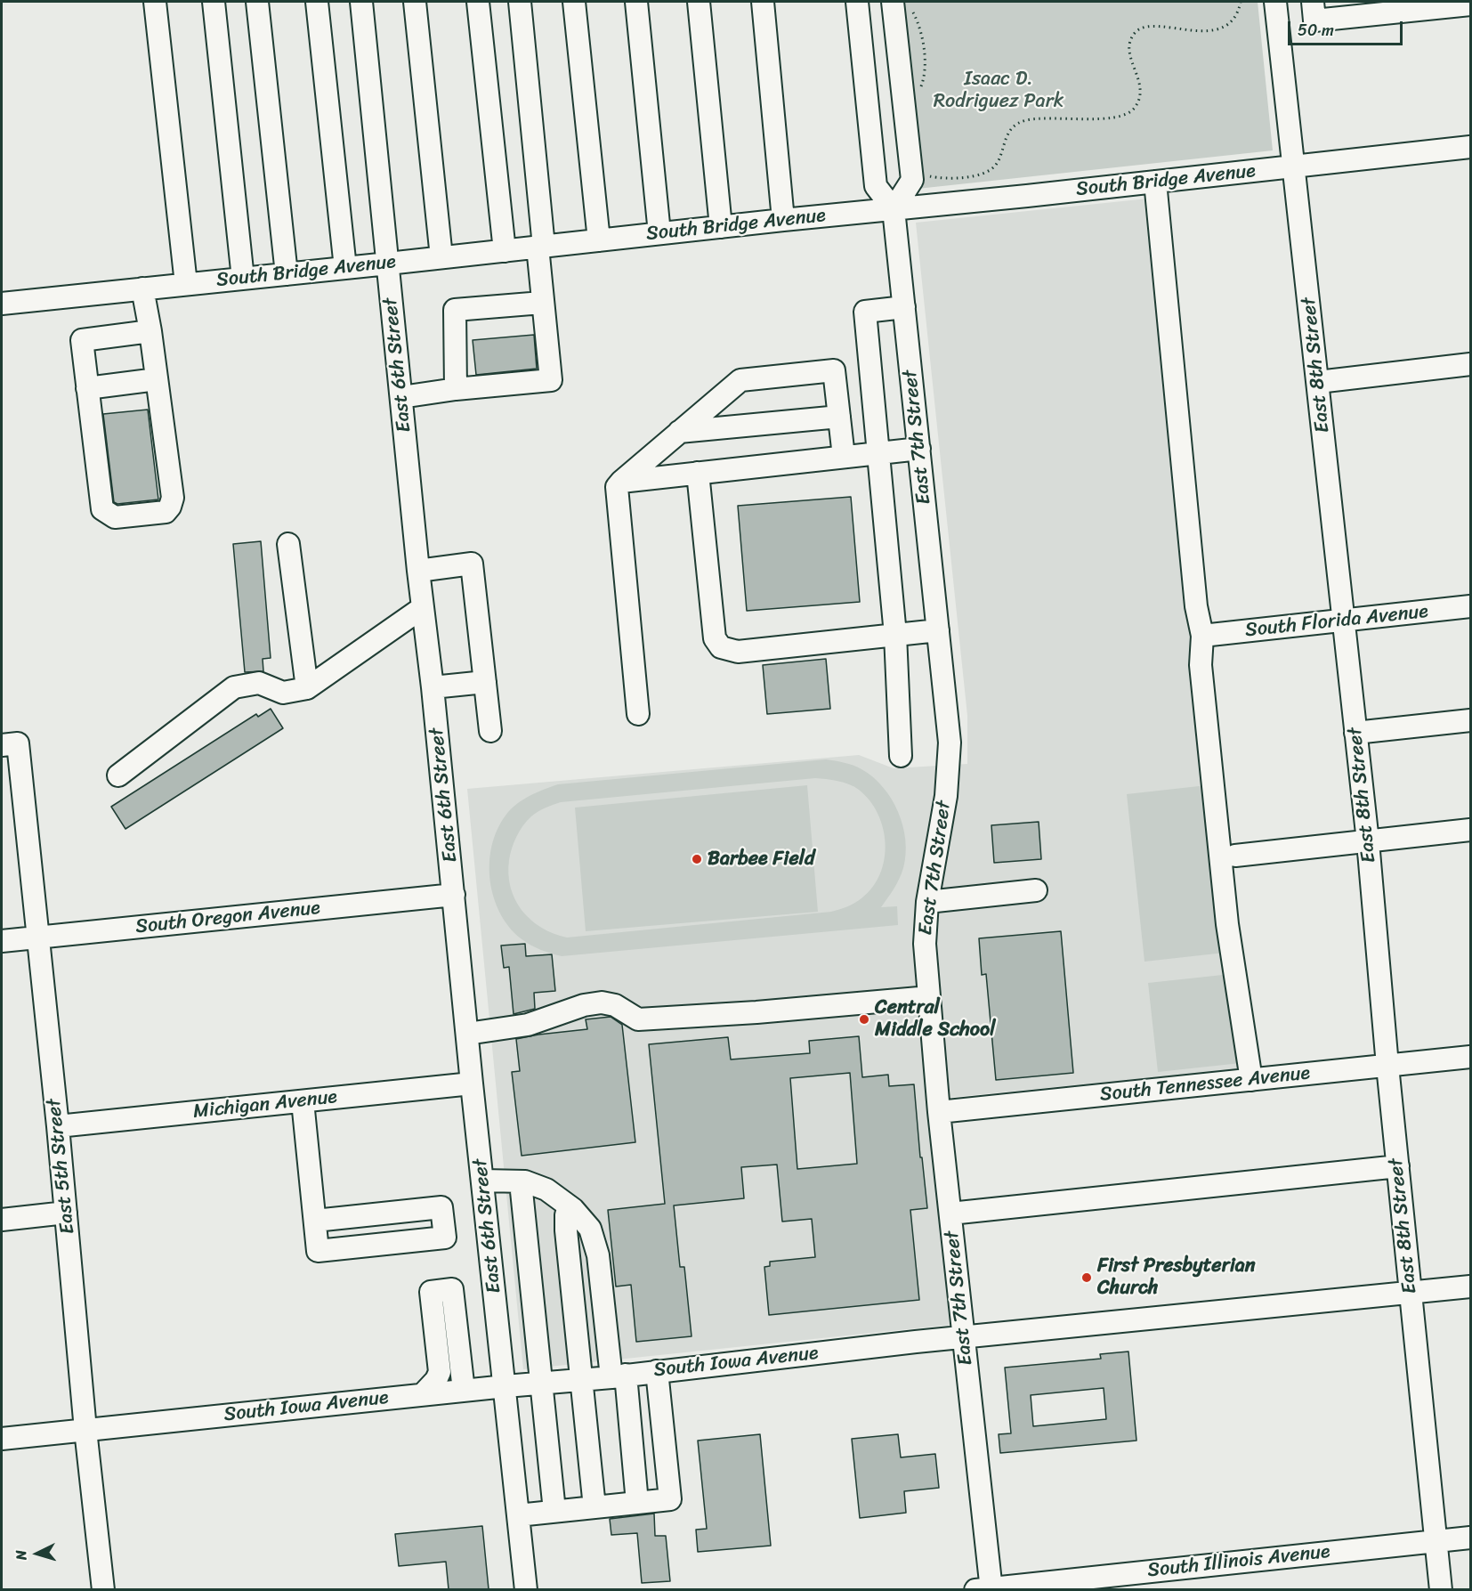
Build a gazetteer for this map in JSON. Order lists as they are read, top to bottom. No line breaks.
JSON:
{"streets":{"street":["South Bridge Avenue","East 6th Street","East 8th Street","East 7th Street","South Florida Avenue","South Oregon Avenue","South Tennessee Avenue","Michigan Avenue","East 5th Street","South Iowa Avenue","South Illinois Avenue"]},"crossings":[["South Bridge Avenue","East 6th Street"],["South Bridge Avenue","East 8th Street"],["South Bridge Avenue","East 7th Street"],["East 6th Street","South Oregon Avenue"],["East 6th Street","Michigan Avenue"],["East 6th Street","South Iowa Avenue"],["East 8th Street","South Florida Avenue"],["East 8th Street","South Tennessee Avenue"],["East 8th Street","South Iowa Avenue"],["East 8th Street","South Illinois Avenue"],["East 7th Street","South Tennessee Avenue"],["East 7th Street","South Iowa Avenue"],["East 7th Street","South Illinois Avenue"],["South Oregon Avenue","East 5th Street"],["Michigan Avenue","East 5th Street"],["East 5th Street","South Iowa Avenue"]],"parks":["Isaac D. Rodriguez Park"],"places":["Barbee Field","Central Middle School","First Presbyterian Church"],"scale_bar":"50 m","north":"left"}
